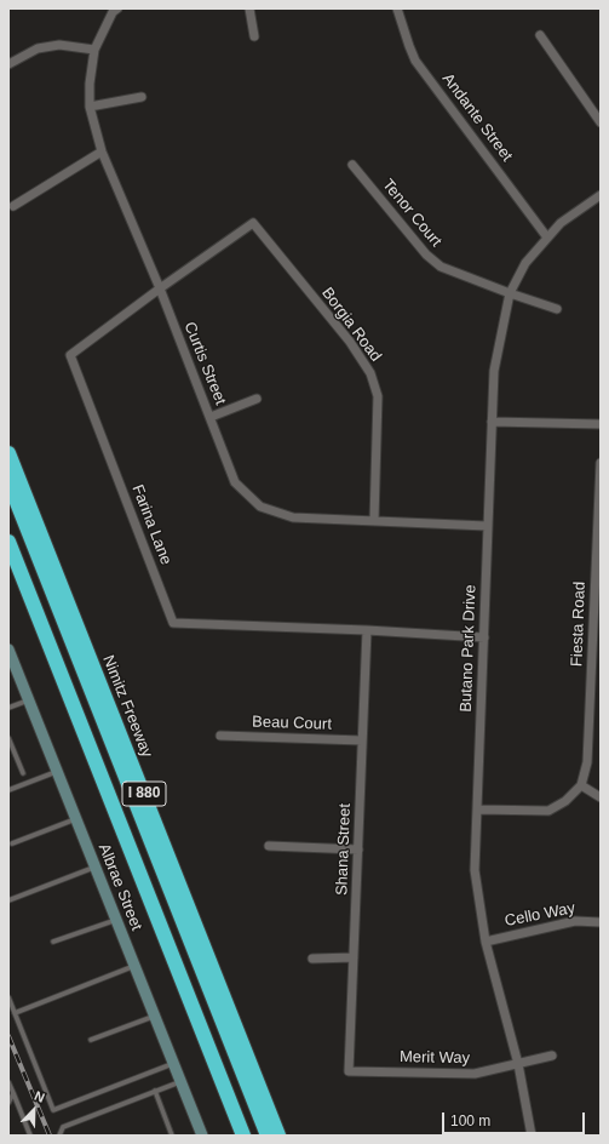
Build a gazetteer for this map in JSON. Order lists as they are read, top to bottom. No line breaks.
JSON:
{"streets":{"highway":["Nimitz Freeway","I 880"],"street":["Andante Street","Tenor Court","Borgia Road","Curtis Street","Farina Lane","Fiesta Road","Butano Park Drive","Beau Court","Shana Street","Albrae Street","Cello Way","Merit Way"]},"crossings":[["Andante Street","Butano Park Drive"],["Tenor Court","Butano Park Drive"],["Borgia Road","Curtis Street"],["Borgia Road","Farina Lane"],["Curtis Street","Farina Lane"],["Curtis Street","Butano Park Drive"],["Farina Lane","Butano Park Drive"],["Farina Lane","Shana Street"],["Butano Park Drive","Cello Way"],["Butano Park Drive","Merit Way"],["Beau Court","Shana Street"],["Shana Street","Merit Way"]],"scale_bar":"100 m","north":"top right"}
